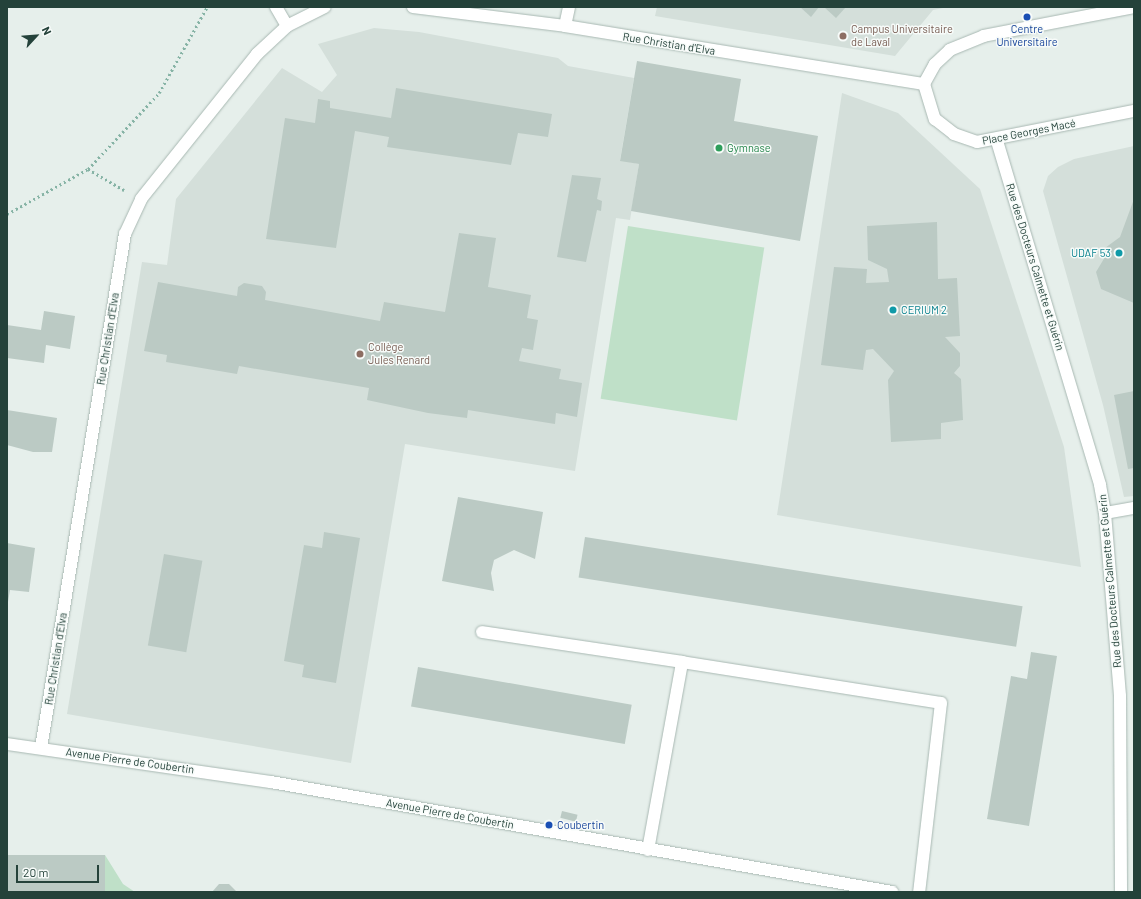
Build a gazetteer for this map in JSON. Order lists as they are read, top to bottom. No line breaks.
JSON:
{"streets":{"street":["Rue Christian d'Elva","Place Georges Macé","Rue des Docteurs Calmette et Guérin","Avenue Pierre de Coubertin"]},"crossings":[["Rue Christian d'Elva","Place Georges Macé"],["Rue Christian d'Elva","Avenue Pierre de Coubertin"],["Place Georges Macé","Rue des Docteurs Calmette et Guérin"]],"places":["Centre Universitaire","Campus Universitaire de Laval","Gymnase","UDAF 53","CERIUM 2","Collège Jules Renard","Coubertin"],"scale_bar":"20 m","north":"top right"}
